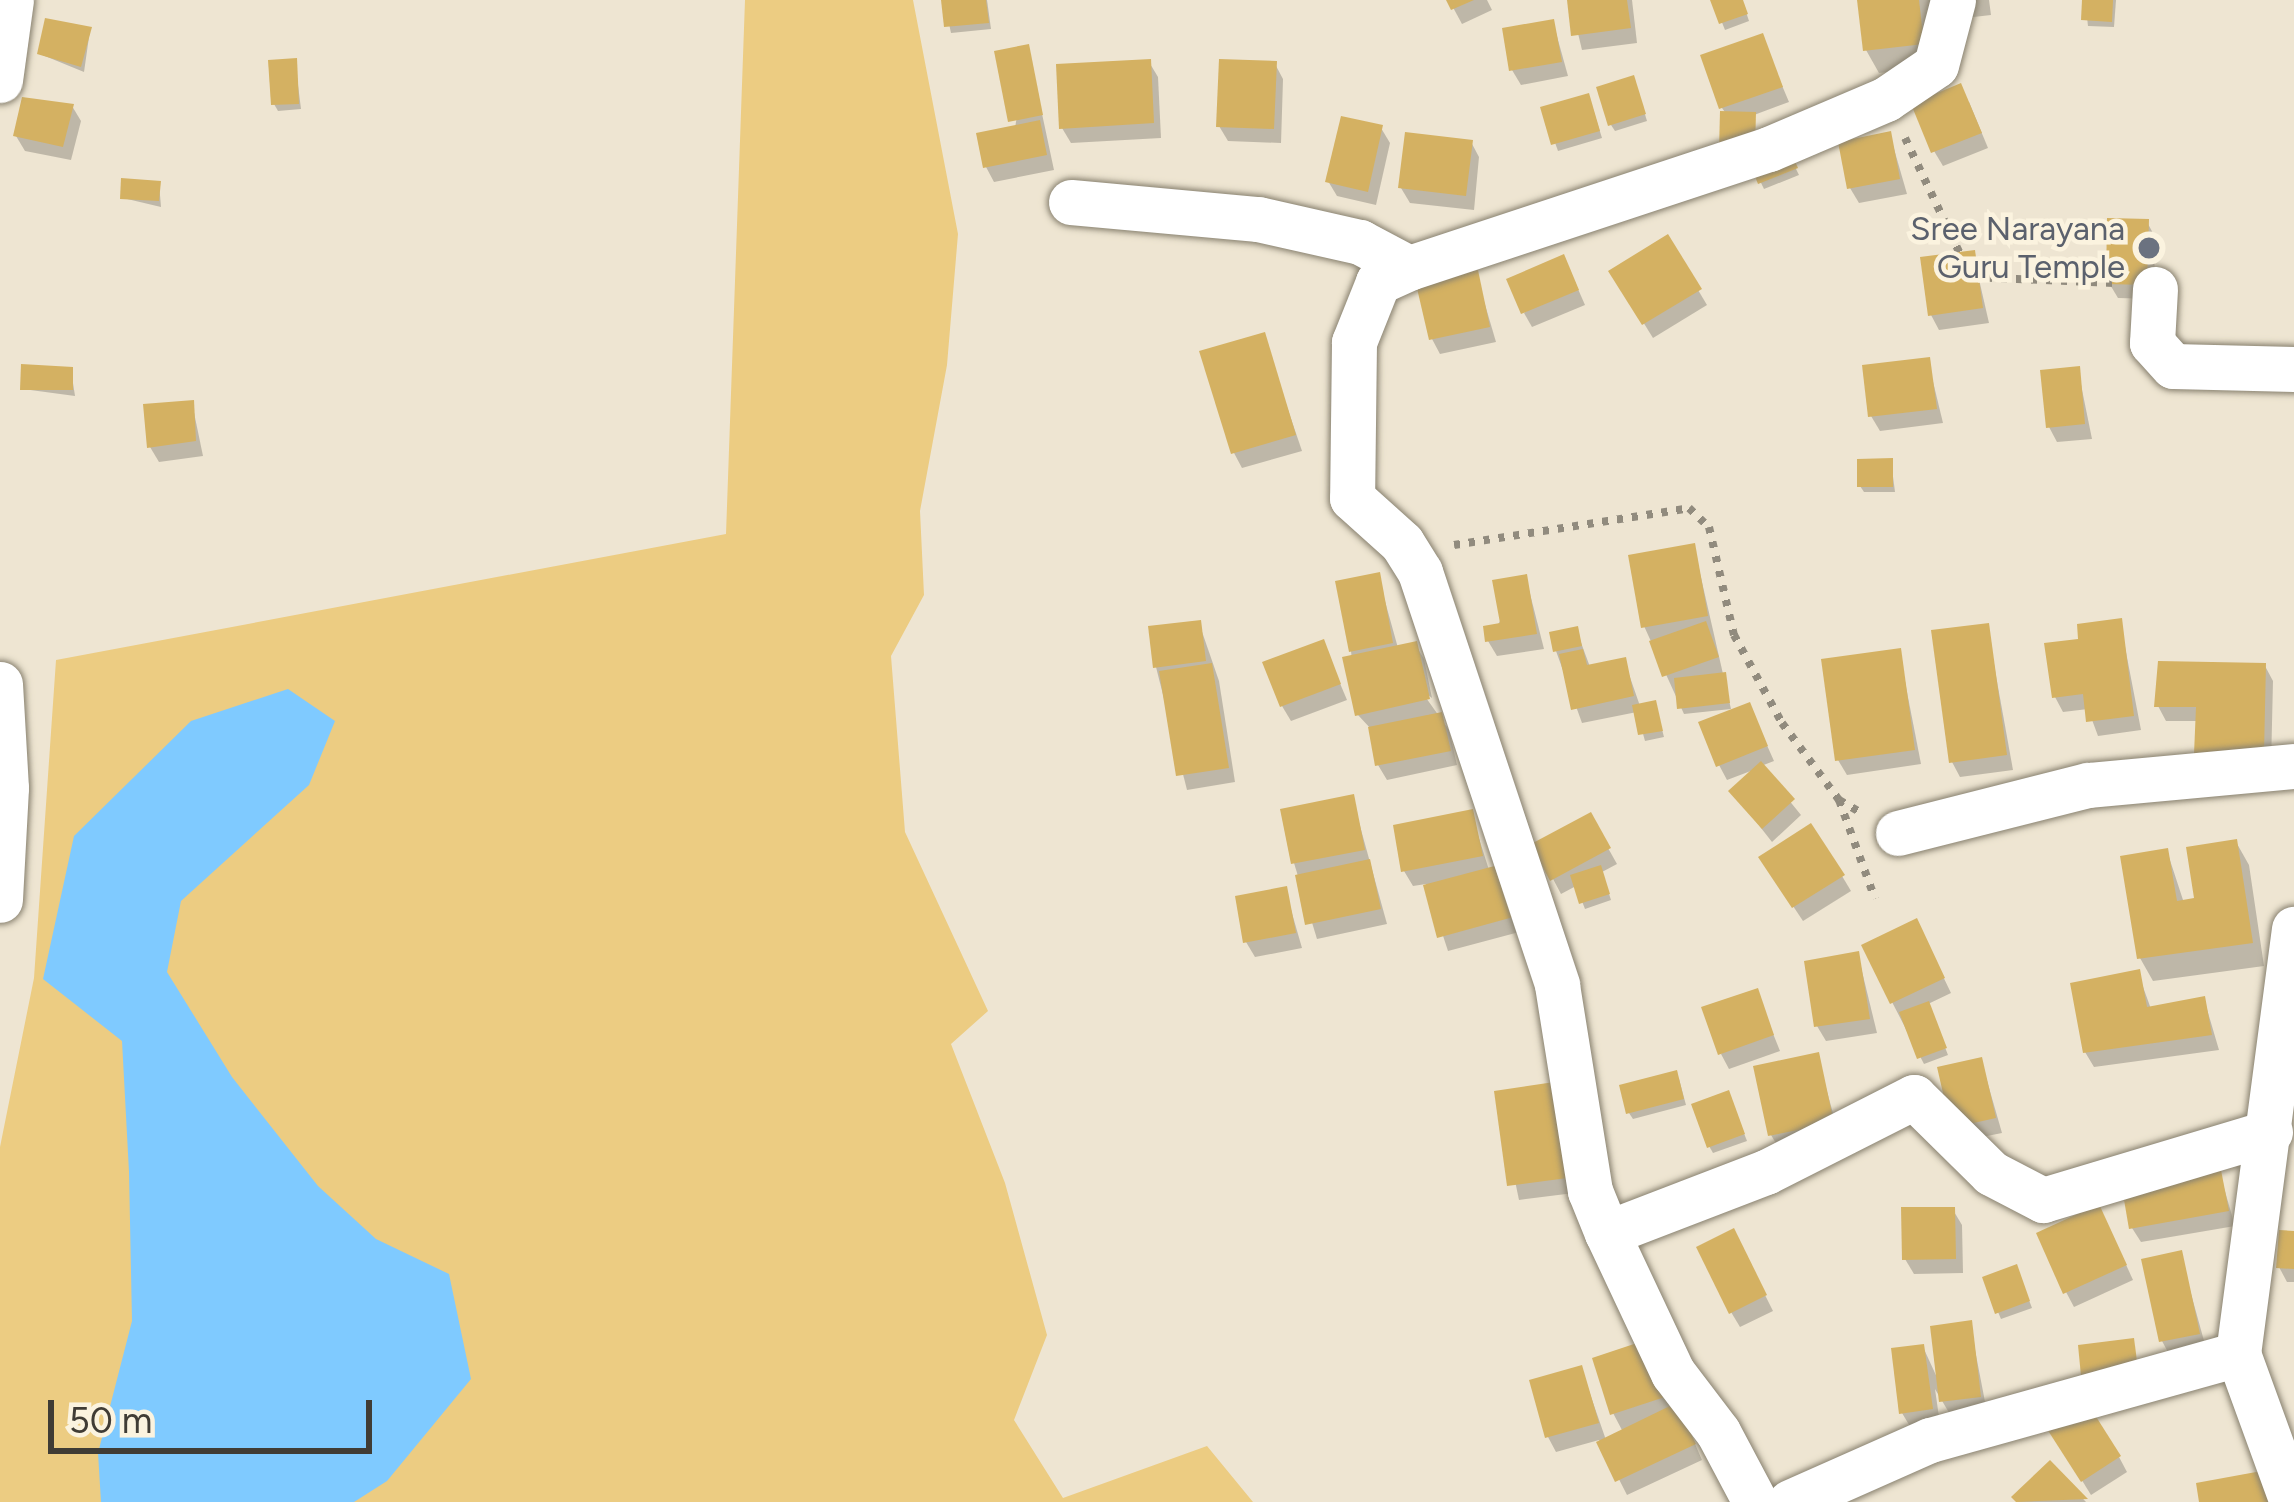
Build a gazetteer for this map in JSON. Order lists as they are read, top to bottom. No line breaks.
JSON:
{"places":["Sree Narayana Guru Temple"],"scale_bar":"50 m"}
